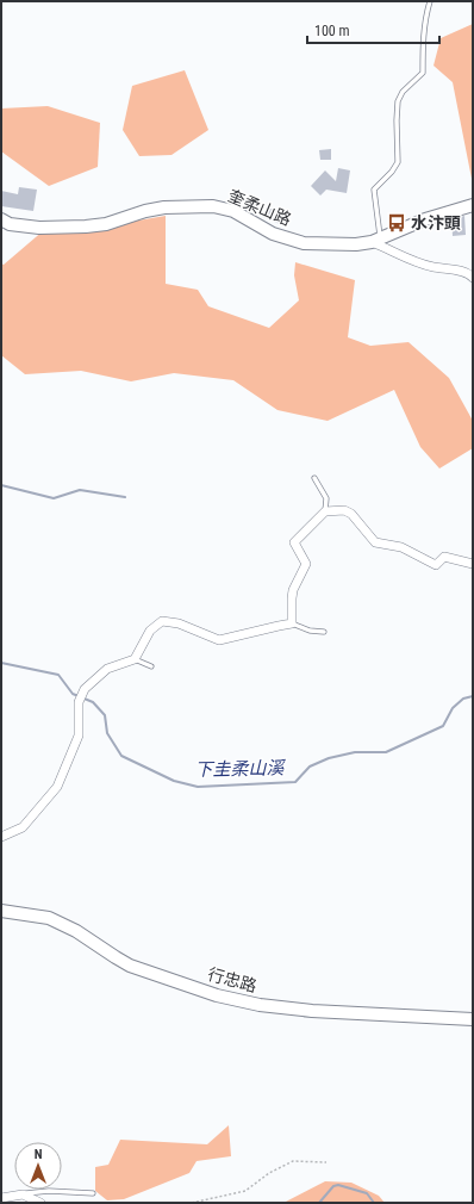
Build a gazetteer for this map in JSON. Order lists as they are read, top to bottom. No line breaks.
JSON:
{"streets":{"street":["奎柔山路","行忠路"]},"water":["下圭柔山溪"],"places":{"bus stop":["水汴頭"]},"scale_bar":"100 m","north":"top"}
